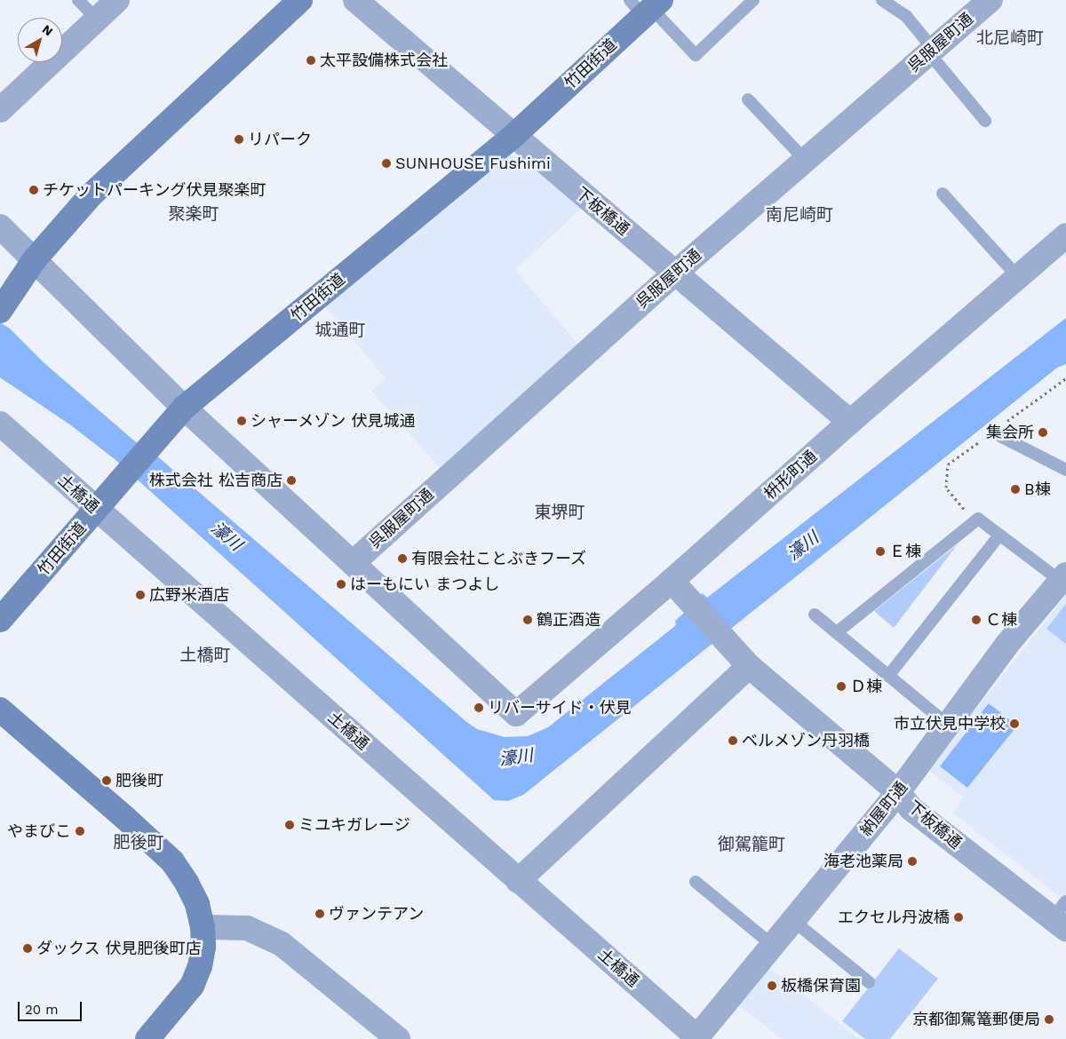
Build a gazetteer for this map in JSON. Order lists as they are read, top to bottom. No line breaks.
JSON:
{"streets":{"main road":["竹田街道"],"street":["呉服屋町通","下板橋通","枡形町通","土橋通","納屋町通"]},"crossings":[["呉服屋町通","下板橋通"],["呉服屋町通","枡形町通"],["竹田街道","下板橋通"],["竹田街道","土橋通"],["下板橋通","枡形町通"],["下板橋通","納屋町通"],["土橋通","納屋町通"]],"districts":["北尼崎町","聚楽町","南尼崎町","城通町","東堺町","土橋町","肥後町","御駕籠町"],"water":["濠川"],"places":["太平設備株式会社","リパーク","SUNHOUSE Fushimi","チケットパーキング伏見聚楽町","シャーメゾン 伏見城通","集会所","株式会社 松吉商店","B棟","Ｅ棟","有限会社ことぶきフーズ","はーもにい まつよし","広野米酒店","鶴正酒造","Ｃ棟","Ｄ棟","リバーサイド・伏見","市立伏見中学校","ベルメゾン丹羽橋","肥後町","ミユキガレージ","やまびこ","海老池薬局","ヴァンテアン","エクセル丹波橋","ダックス 伏見肥後町店","板橋保育園","京都御駕篭郵便局"],"scale_bar":"20 m","north":"top right"}
